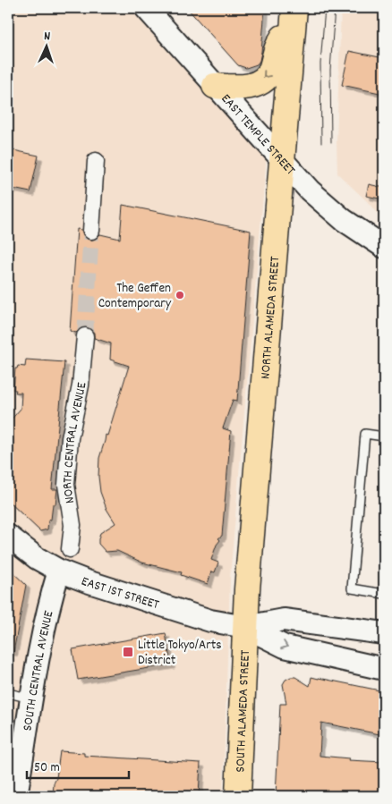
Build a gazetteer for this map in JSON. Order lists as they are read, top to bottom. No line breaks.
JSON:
{"streets":{"main road":["EAST TEMPLE STREET","NORTH ALAMEDA STREET","EAST 1ST STREET","SOUTH CENTRAL AVENUE","SOUTH ALAMEDA STREET"],"street":["NORTH CENTRAL AVENUE"]},"crossings":[["EAST TEMPLE STREET","NORTH ALAMEDA STREET"],["NORTH ALAMEDA STREET","EAST 1ST STREET"],["NORTH ALAMEDA STREET","SOUTH ALAMEDA STREET"],["EAST 1ST STREET","SOUTH CENTRAL AVENUE"],["EAST 1ST STREET","SOUTH ALAMEDA STREET"]],"places":{"other":["The Geffen Contemporary"],"transit":["Little Tokyo/Arts District"]},"scale_bar":"50 m","north":"top"}
